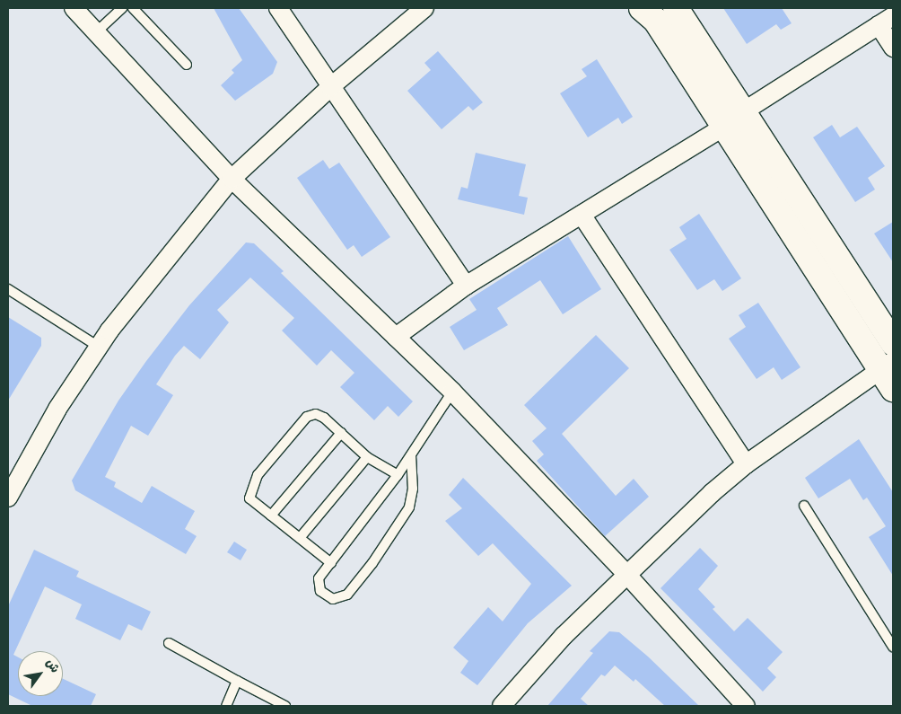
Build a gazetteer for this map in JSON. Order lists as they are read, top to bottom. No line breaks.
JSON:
{"north":"top right"}
